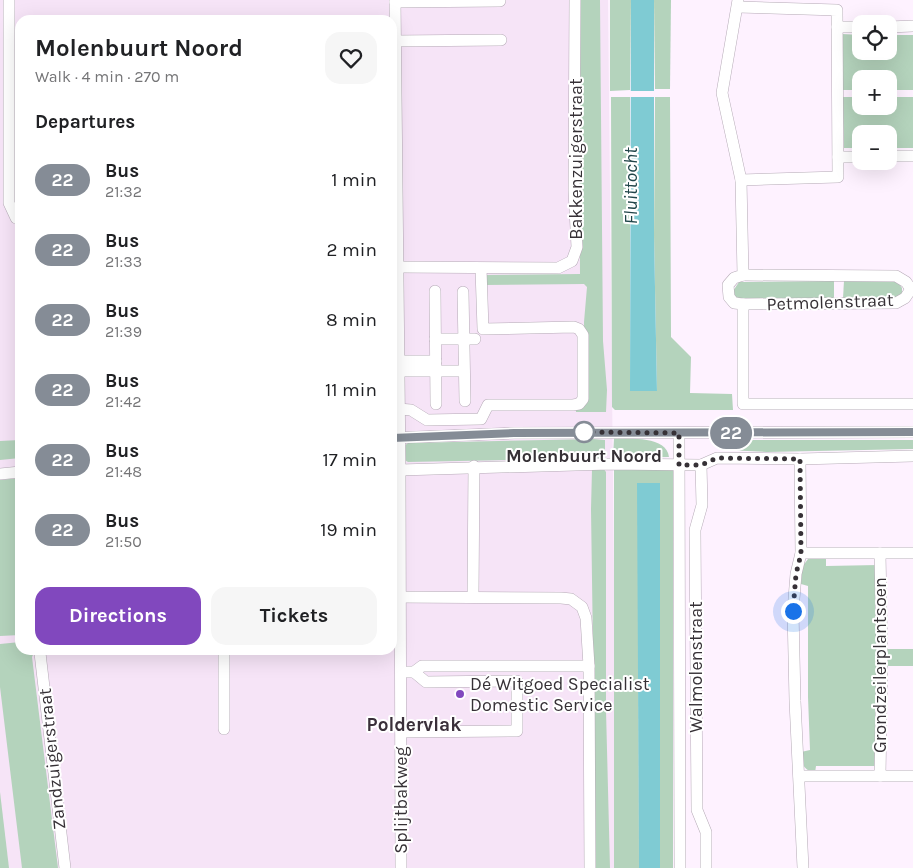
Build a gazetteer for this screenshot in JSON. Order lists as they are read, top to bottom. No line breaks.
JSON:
{"streets":{"street":["Bakkenzuigerstraat","Petmolenstraat","Grondzeilerplantsoen","Walmolenstraat","Zandzuigerstraat","Splijtbakweg"]},"crossings":[["Bakkenzuigerstraat","Splijtbakweg"]],"districts":["Poldervlak"],"water":["Fluittocht"],"places":["Molenbuurt Noord","Dé Witgoed Specialist Domestic Service"],"lines":["bus line 22"],"page":{"on_map":"22","map_buttons":["+","−"],"heading":[["Molenbuurt Noord","Walk · 4 min · 270 m"],"Departures"],"list":[{"mark":"22","name":"Bus","note":"21:32","value":"1 min"},{"mark":"22","name":"Bus","note":"21:33","value":"2 min"},{"mark":"22","name":"Bus","note":"21:39","value":"8 min"},{"mark":"22","name":"Bus","note":"21:42","value":"11 min"},{"mark":"22","name":"Bus","note":"21:48","value":"17 min"},{"mark":"22","name":"Bus","note":"21:50","value":"19 min"}],"buttons":["Directions","Tickets"]}}
